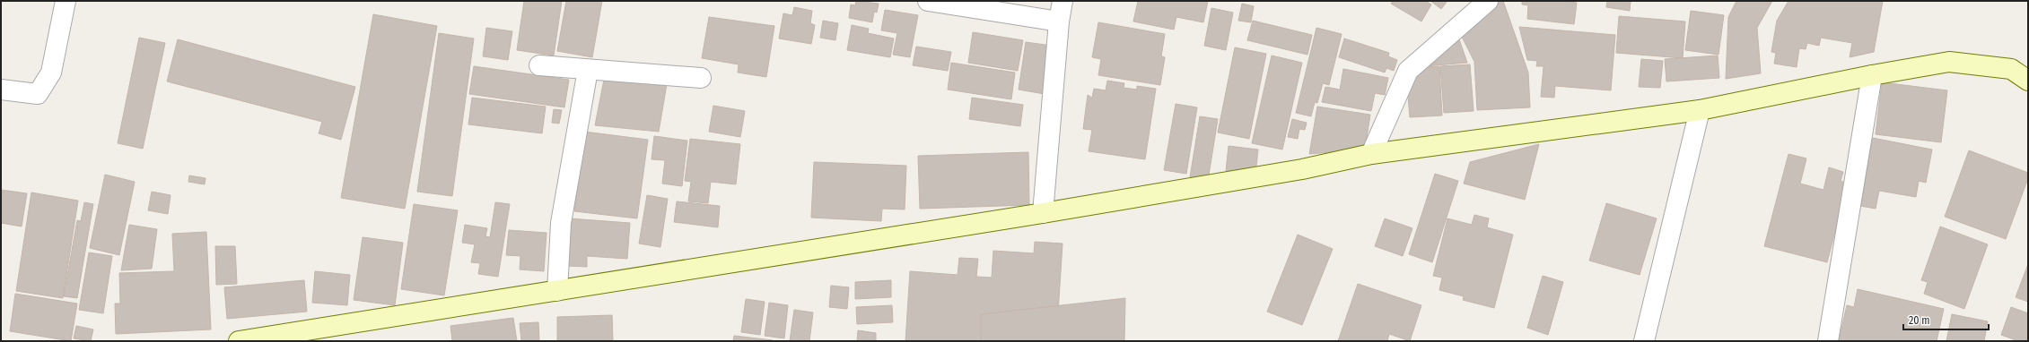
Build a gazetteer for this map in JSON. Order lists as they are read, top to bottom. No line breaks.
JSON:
{"scale_bar":"20 m"}
